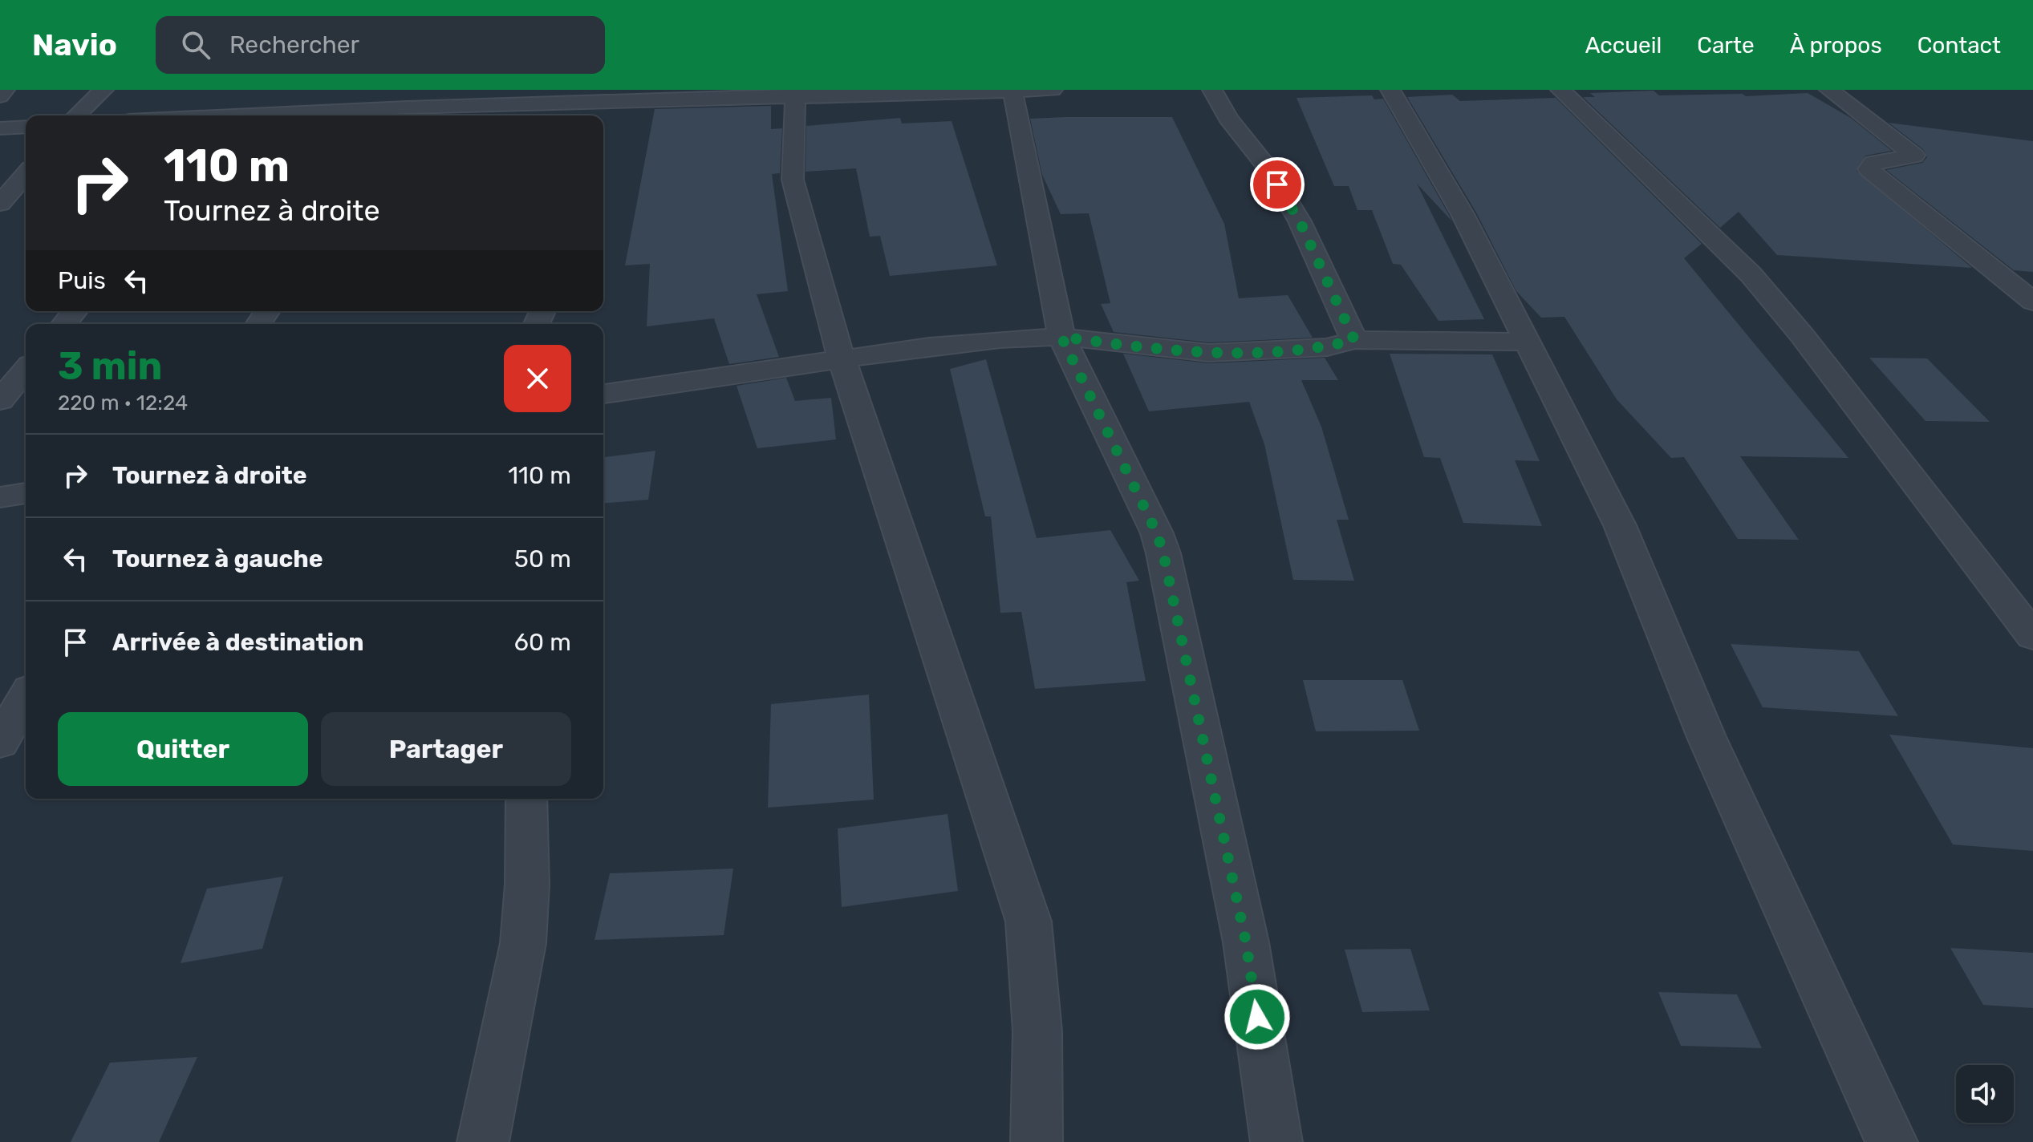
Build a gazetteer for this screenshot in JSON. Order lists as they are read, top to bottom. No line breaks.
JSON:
{"page":{"header":"Navio","search":"Rechercher","nav":["Accueil","Carte","À propos","Contact"],"turn":["110 m","Tournez à droite"],"then":"Puis","heading":["3 min","220 m · 12:24"],"list":[{"name":"Tournez à droite","value":"110 m"},{"name":"Tournez à gauche","value":"50 m"},{"name":"Arrivée à destination","value":"60 m"}],"buttons":["Quitter","Partager"]}}
